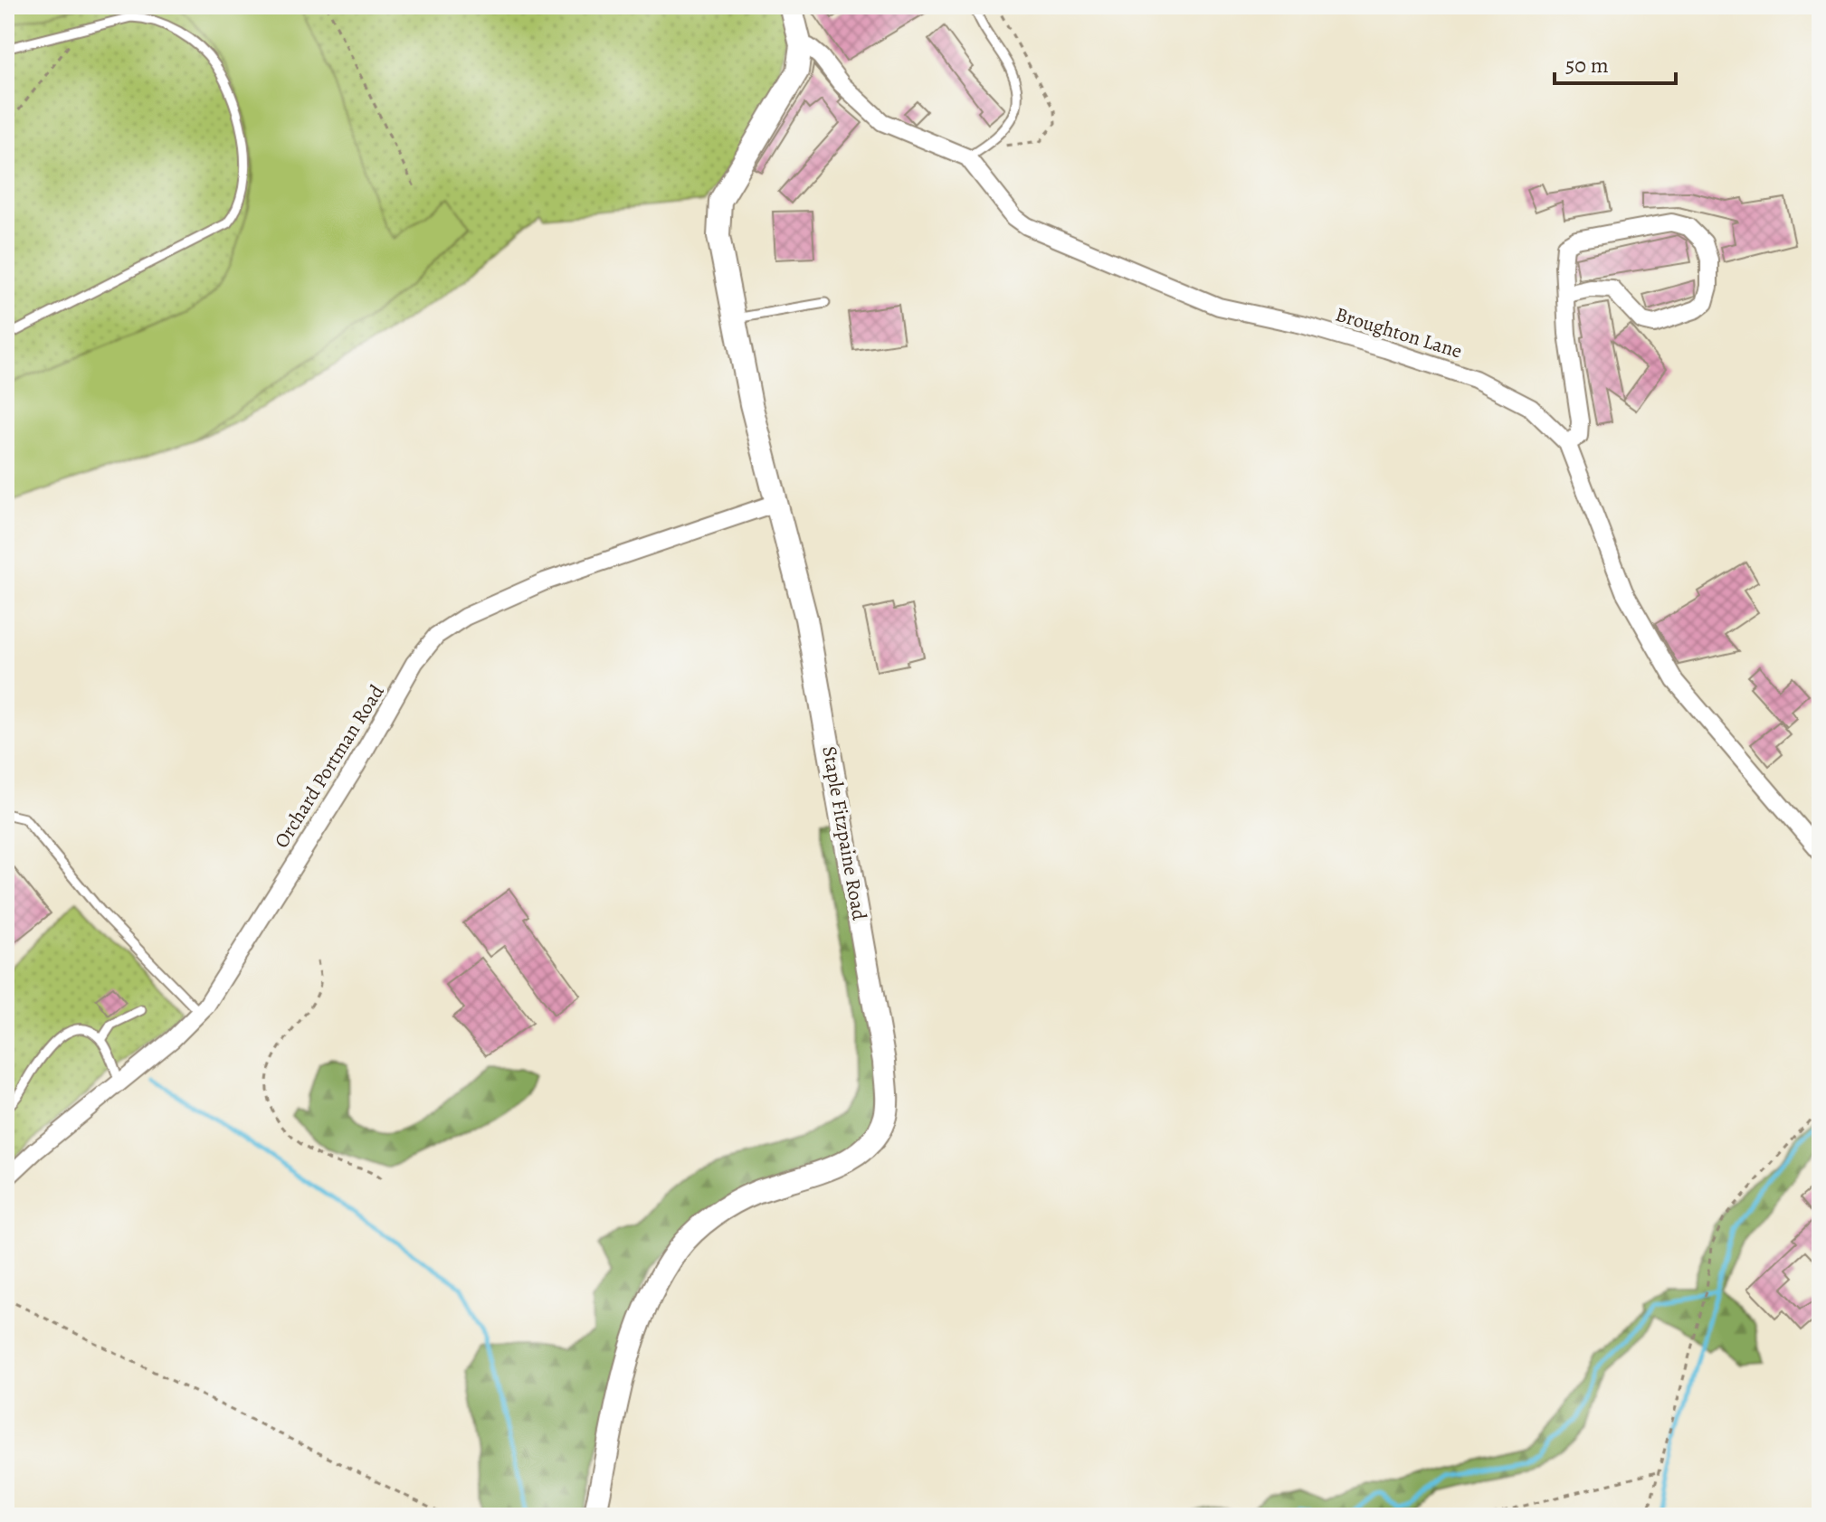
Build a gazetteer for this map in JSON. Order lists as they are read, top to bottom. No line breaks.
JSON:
{"streets":{"street":["Broughton Lane","Orchard Portman Road","Staple Fitzpaine Road"]},"crossings":[["Broughton Lane","Staple Fitzpaine Road"],["Orchard Portman Road","Staple Fitzpaine Road"]],"scale_bar":"50 m"}
